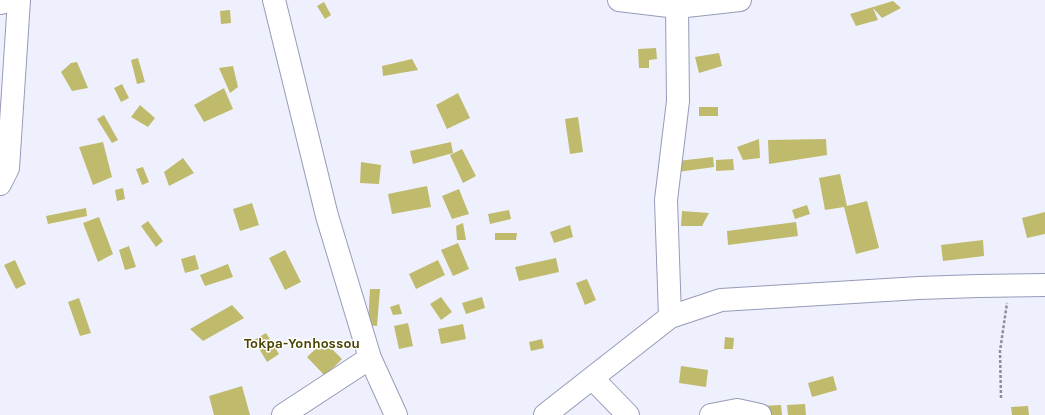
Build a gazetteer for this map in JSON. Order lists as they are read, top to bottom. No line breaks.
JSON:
{"districts":["Tokpa-Yonhossou"]}
